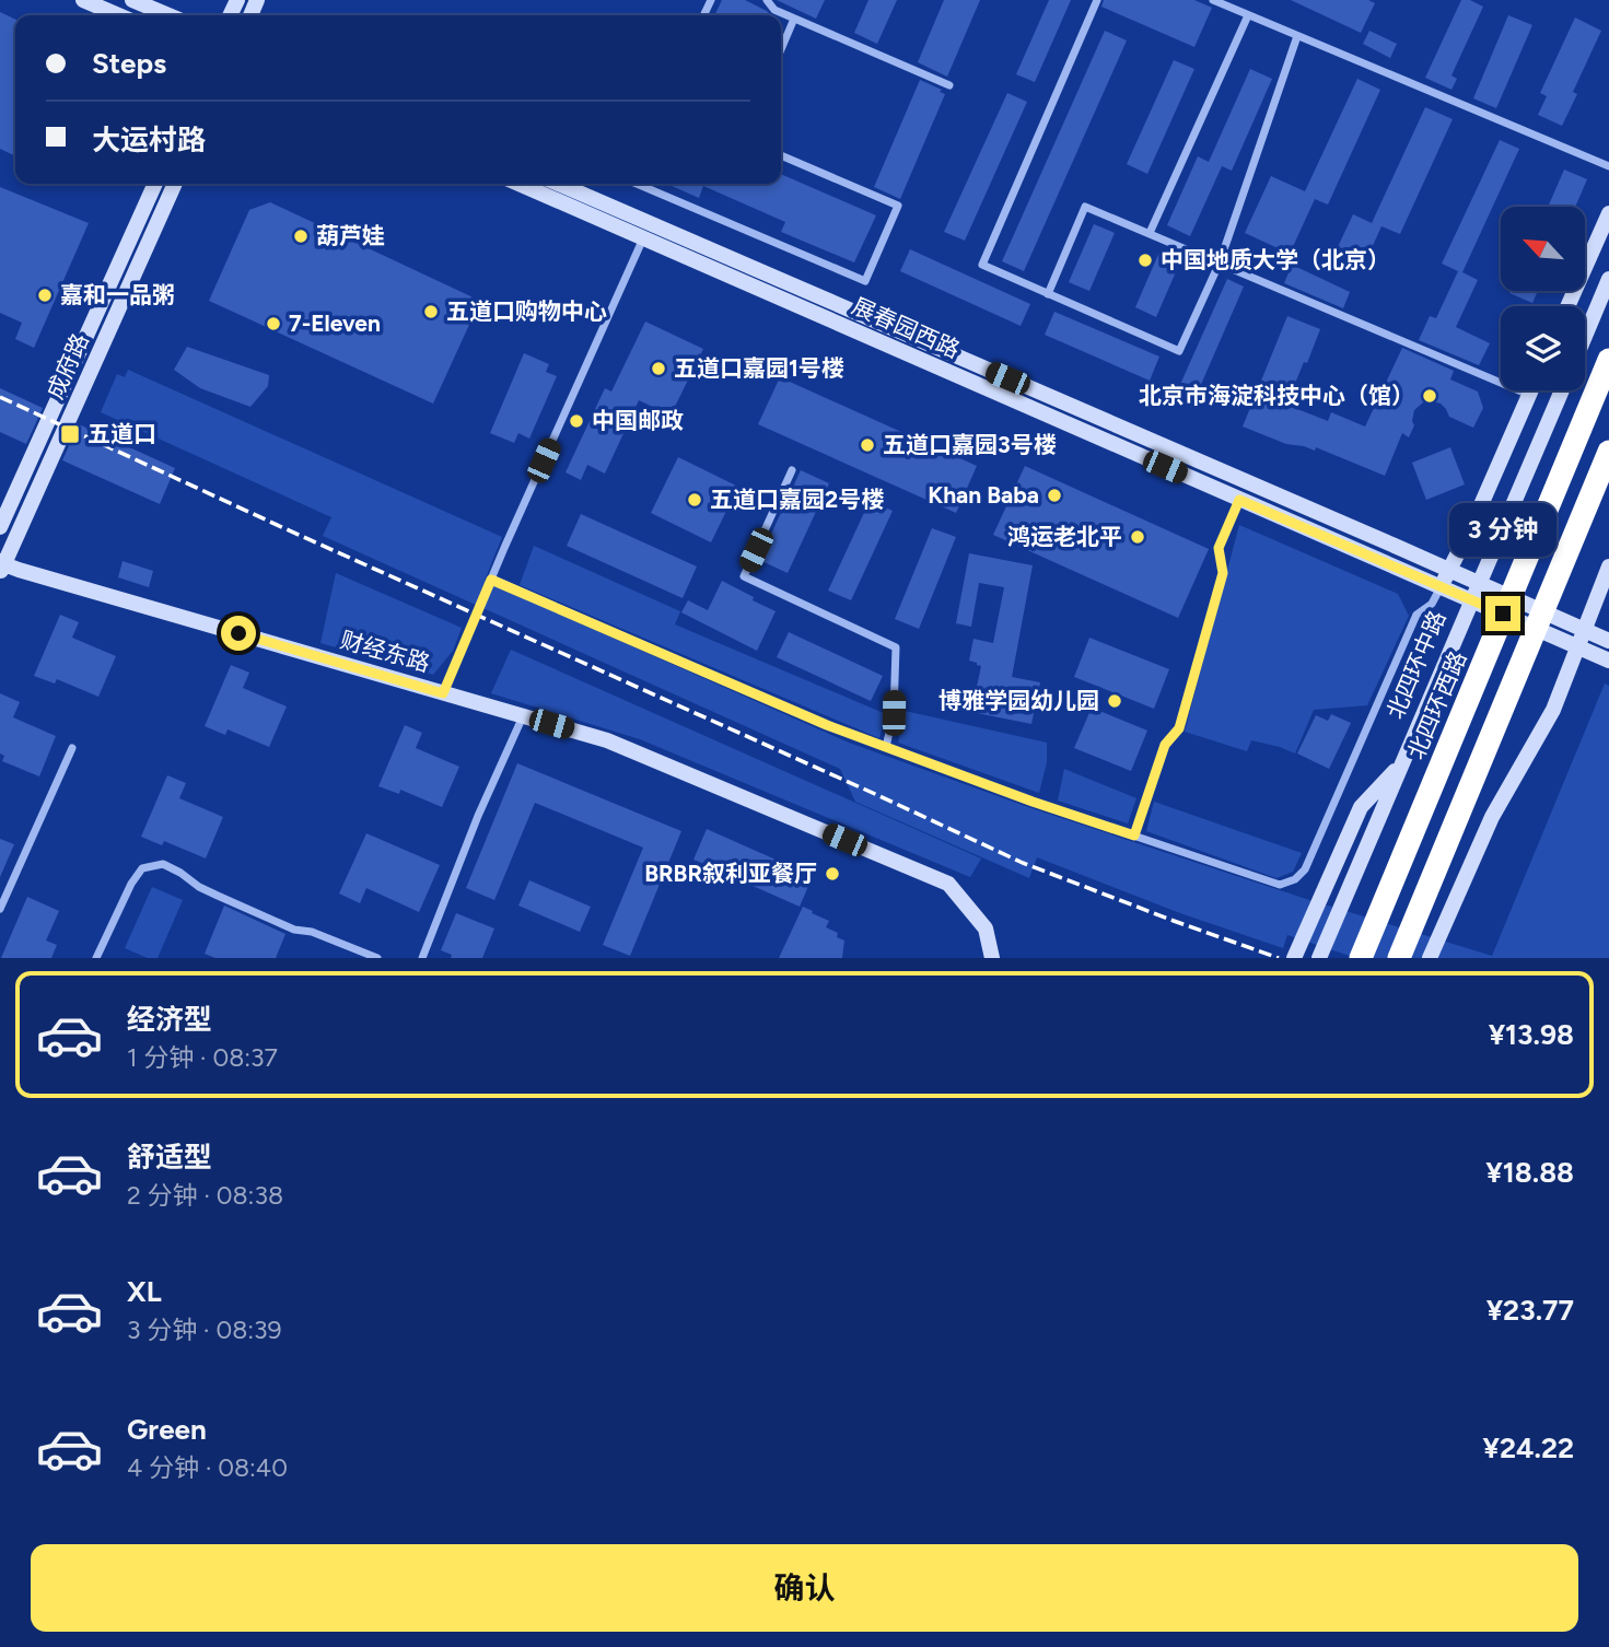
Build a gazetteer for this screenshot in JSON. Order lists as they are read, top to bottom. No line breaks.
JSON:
{"streets":{"highway":["北四环西路"],"main road":["展春园西路","成府路","财经东路","北四环中路"]},"crossings":[["成府路","财经东路"],["北四环中路","北四环西路"]],"places":{"other":["葫芦娃","中国地质大学（北京）","嘉和一品粥","五道口购物中心","7-Eleven","五道口嘉园1号楼","北京市海淀科技中心（馆）","中国邮政","五道口嘉园3号楼","Khan Baba","五道口嘉园2号楼","鸿运老北平","博雅学园幼儿园","BRBR叙利亚餐厅"],"transit":["五道口"]},"north":"top left","page":{"banner":["Steps","大运村路"],"bubble":"3 分钟","list":[{"name":"经济型","note":"1 分钟 · 08:37","value":"¥13.98"},{"name":"舒适型","note":"2 分钟 · 08:38","value":"¥18.88"},{"name":"XL","note":"3 分钟 · 08:39","value":"¥23.77"},{"name":"Green","note":"4 分钟 · 08:40","value":"¥24.22"}],"buttons":"确认"}}
